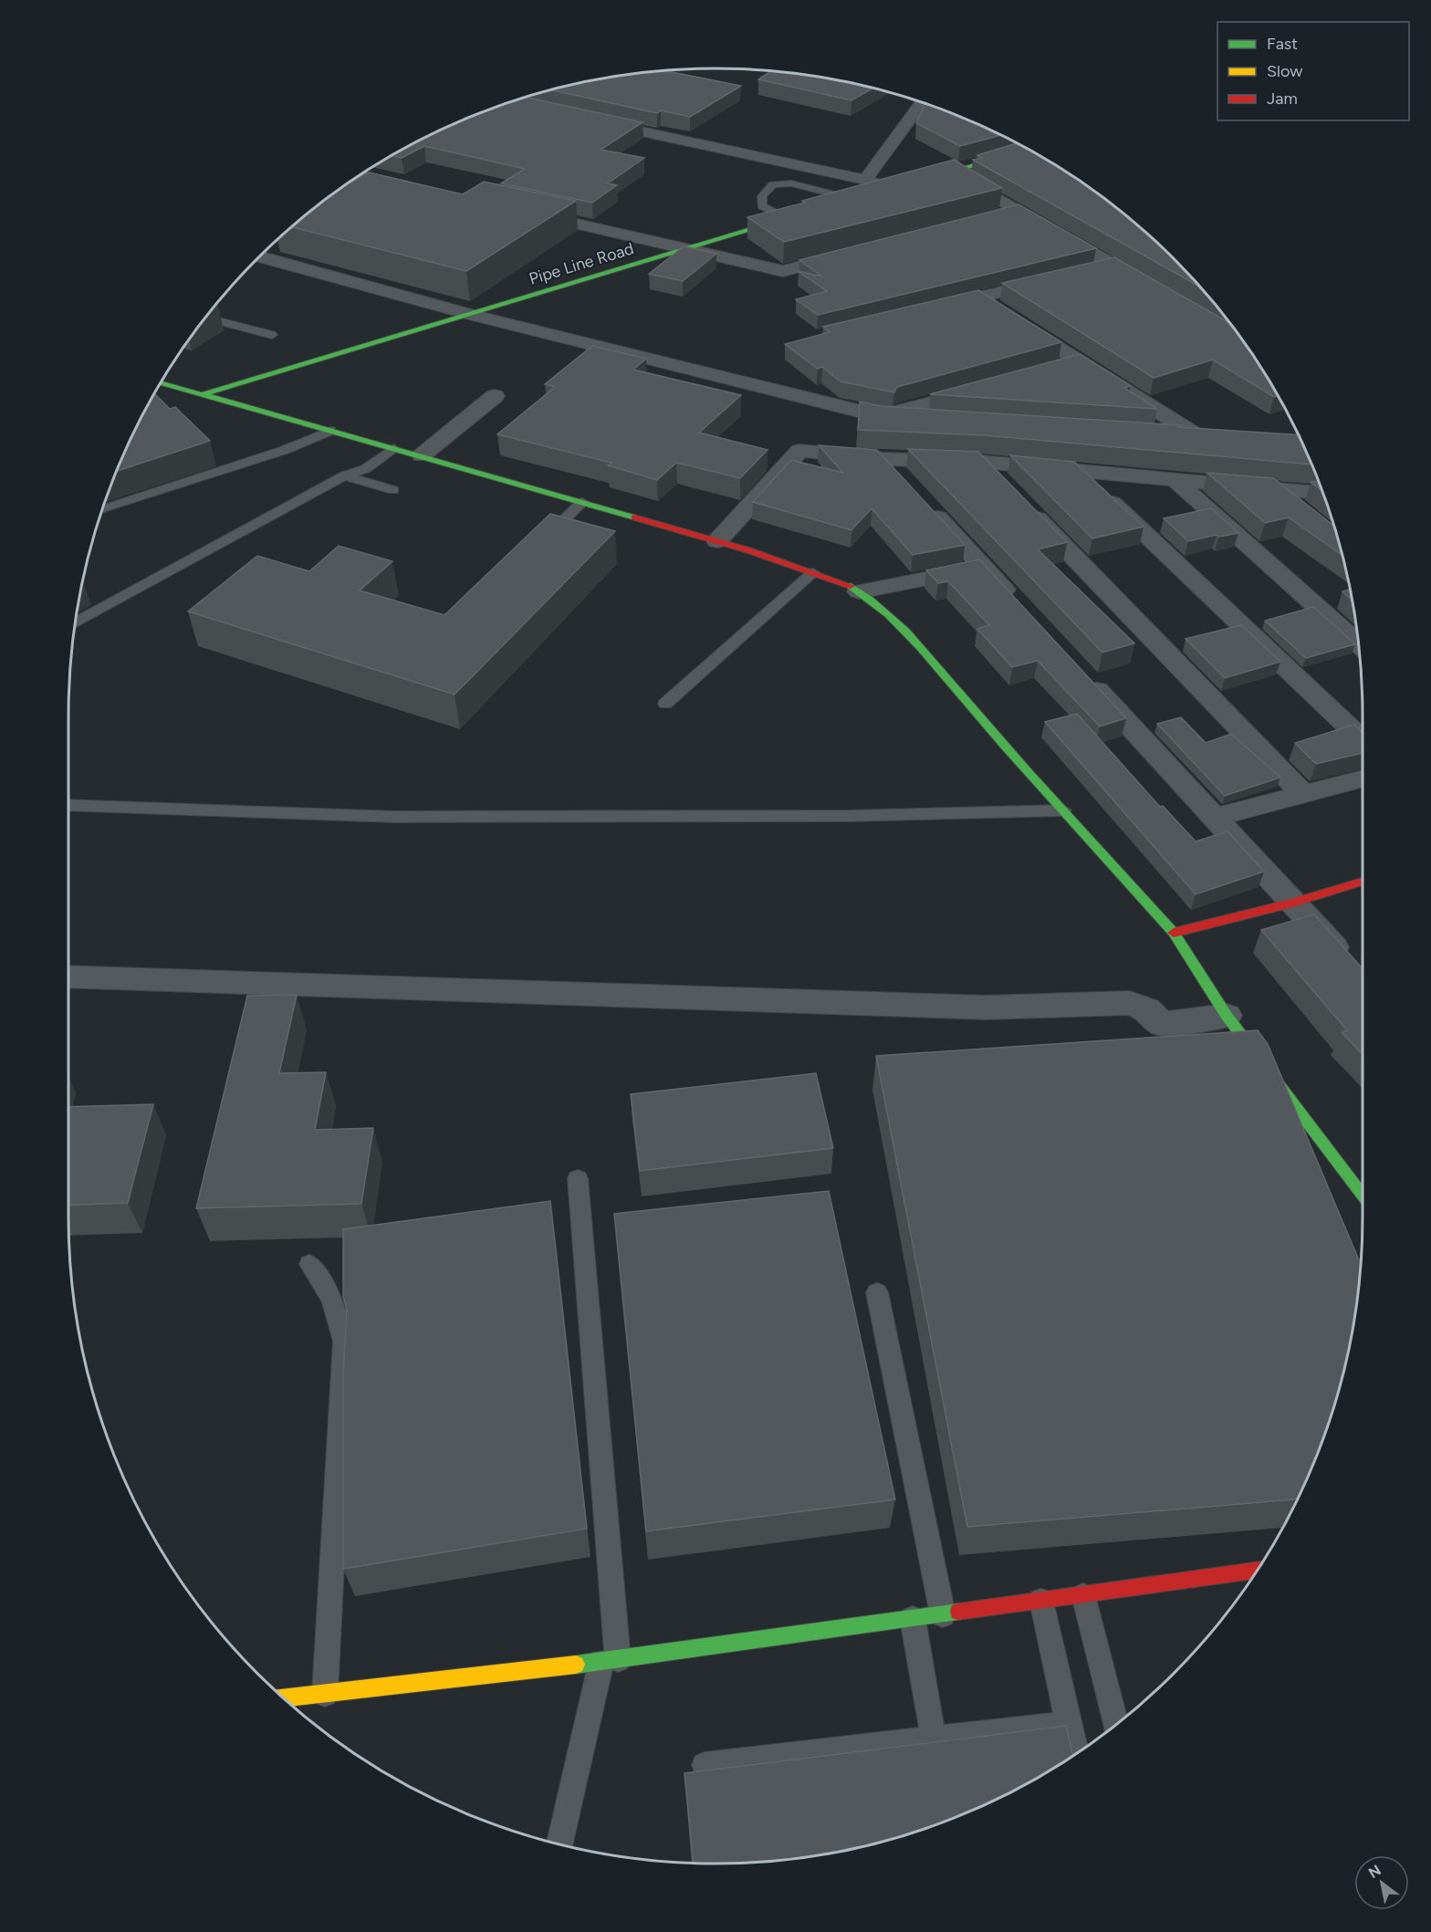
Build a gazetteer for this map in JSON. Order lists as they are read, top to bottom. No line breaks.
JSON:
{"streets":{"street":["Pipe Line Road"]},"legend":["Fast","Slow","Jam"],"north":"top left"}
